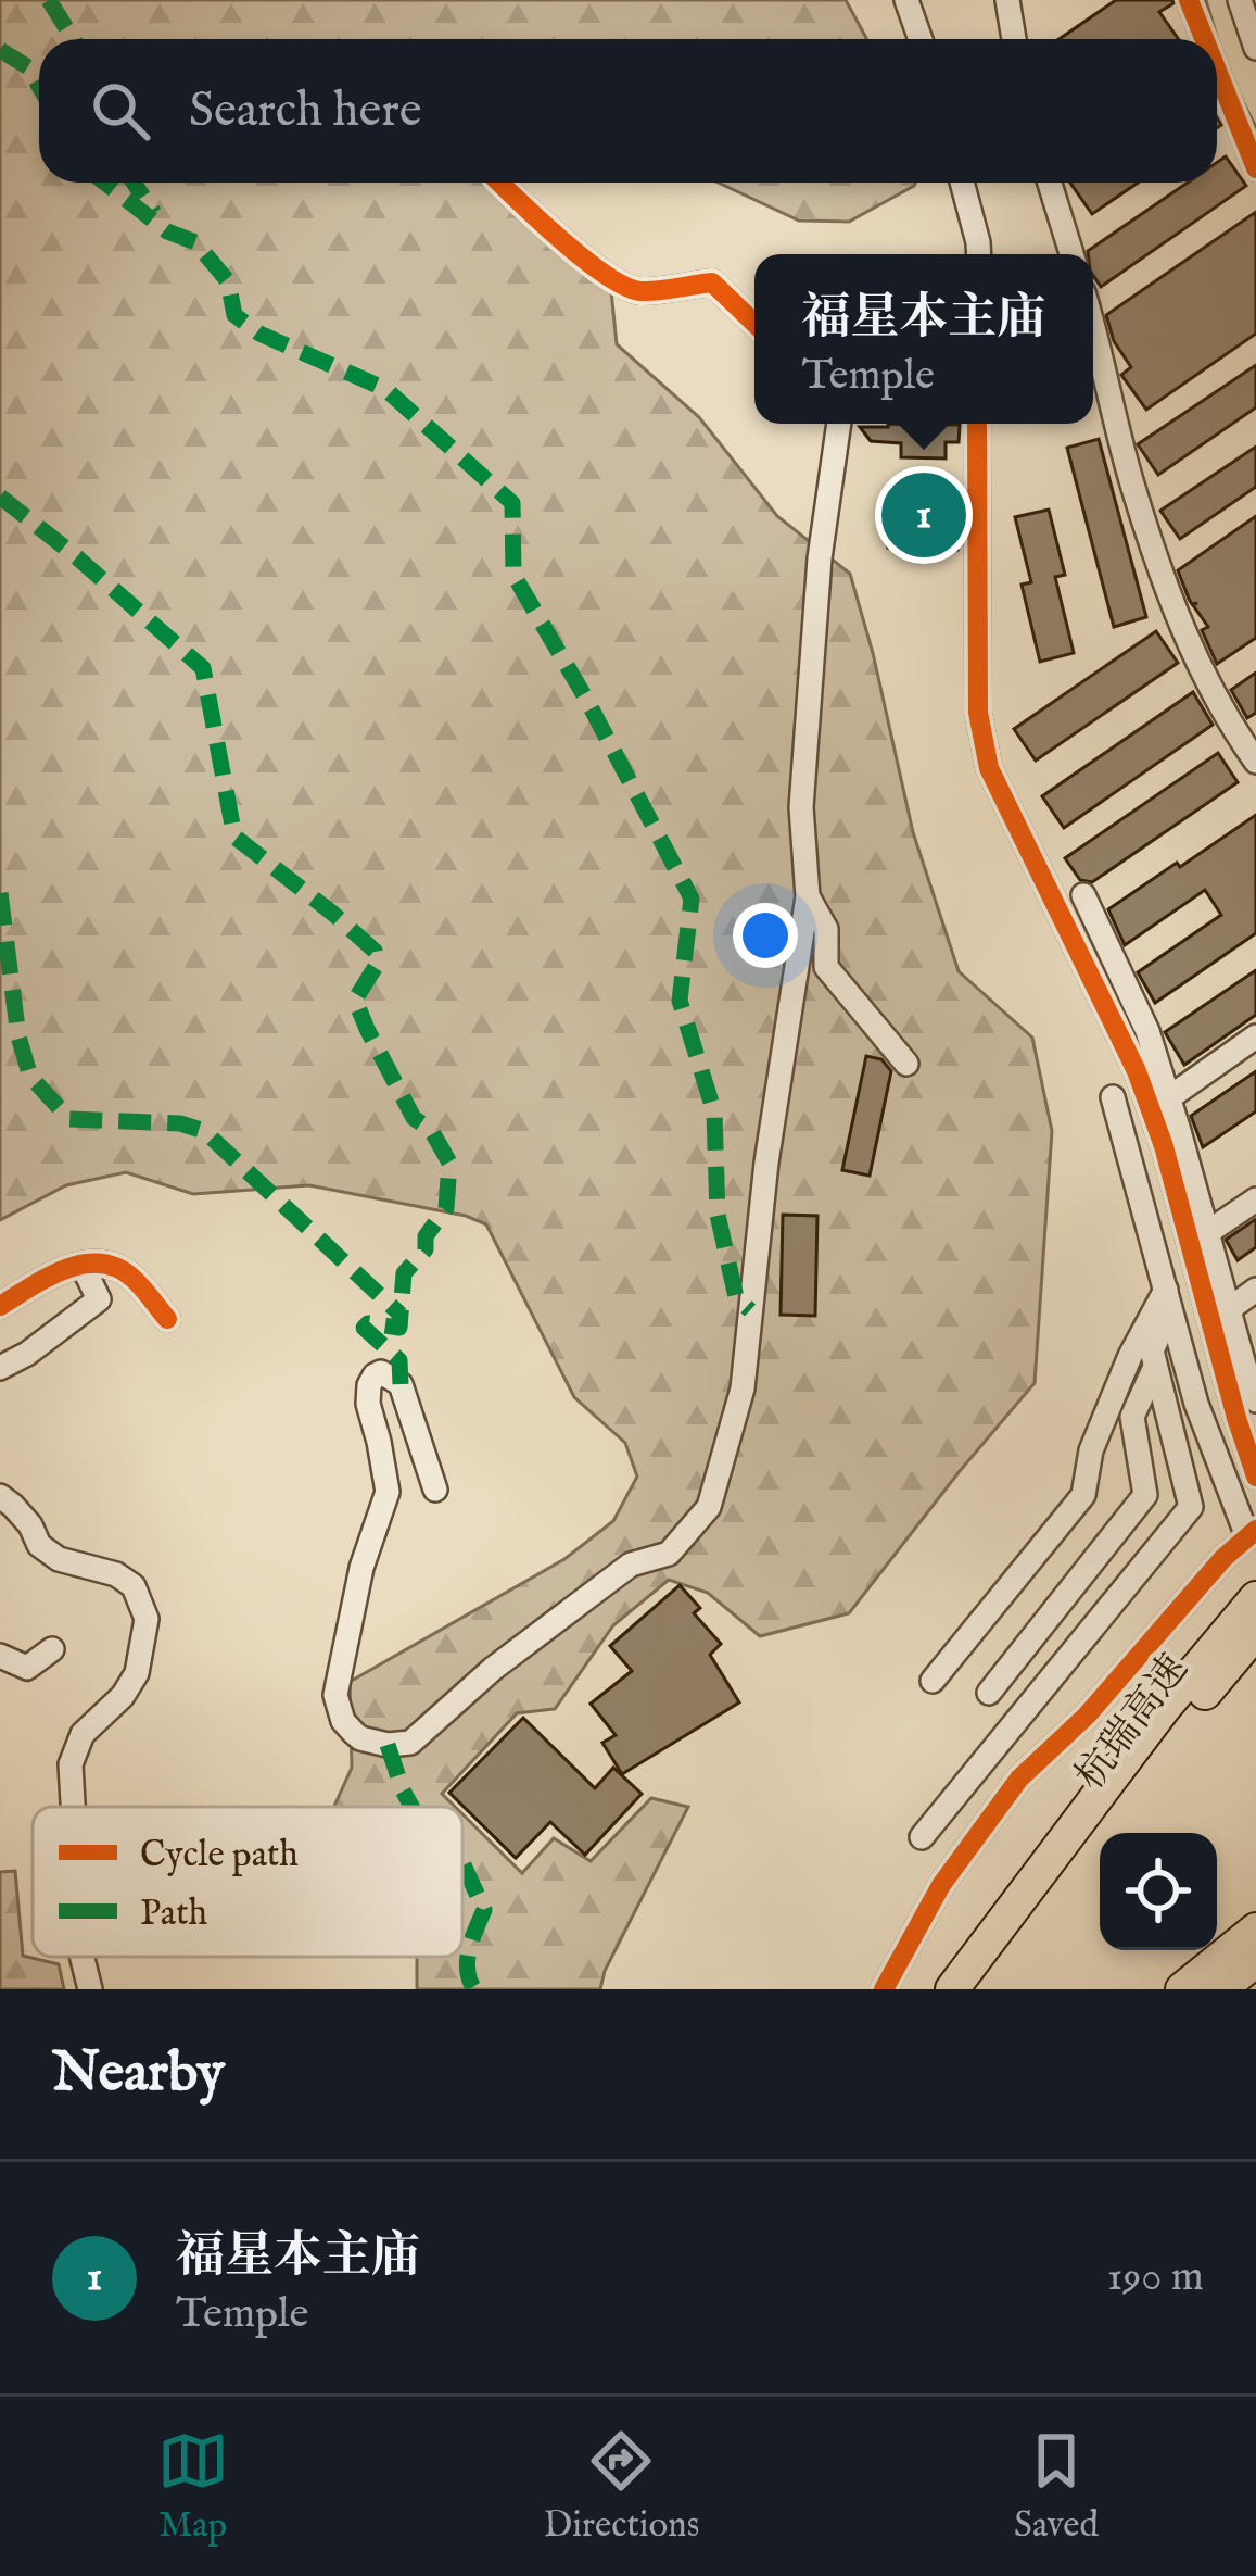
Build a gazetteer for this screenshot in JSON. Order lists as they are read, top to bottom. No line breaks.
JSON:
{"streets":{"highway":["杭瑞高速"]},"legend":["Cycle path","Path"],"page":{"search":"Search here","popup":["福星本主庙","Temple"],"pins":"1","heading":"Nearby","list":[{"mark":"1","name":"福星本主庙","note":"Temple","value":"190 m"}],"nav":["Map","Directions","Saved"]}}
